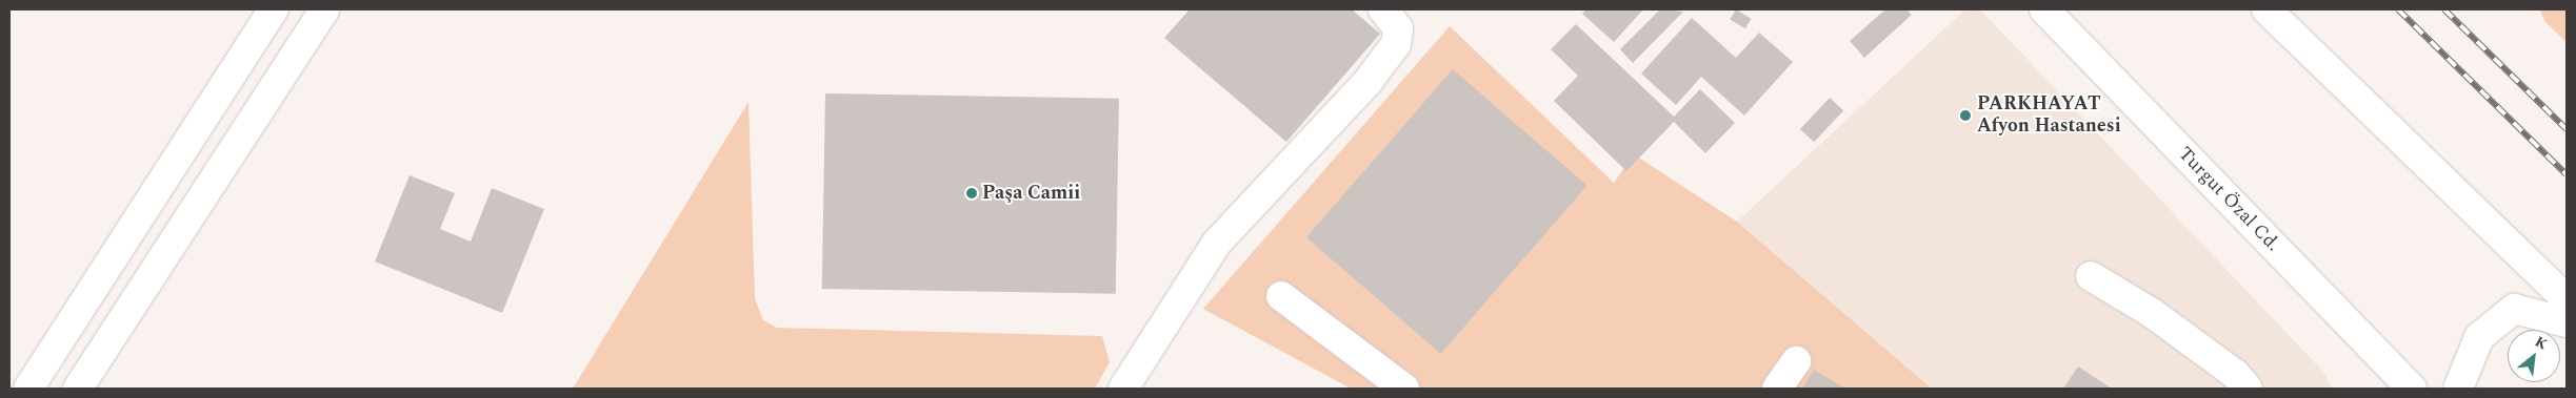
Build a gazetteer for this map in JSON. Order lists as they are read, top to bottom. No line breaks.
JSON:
{"streets":{"main road":["Turgut Özal Cd."]},"places":["PARKHAYAT Afyon Hastanesi","Paşa Camii"],"north":"top right"}
